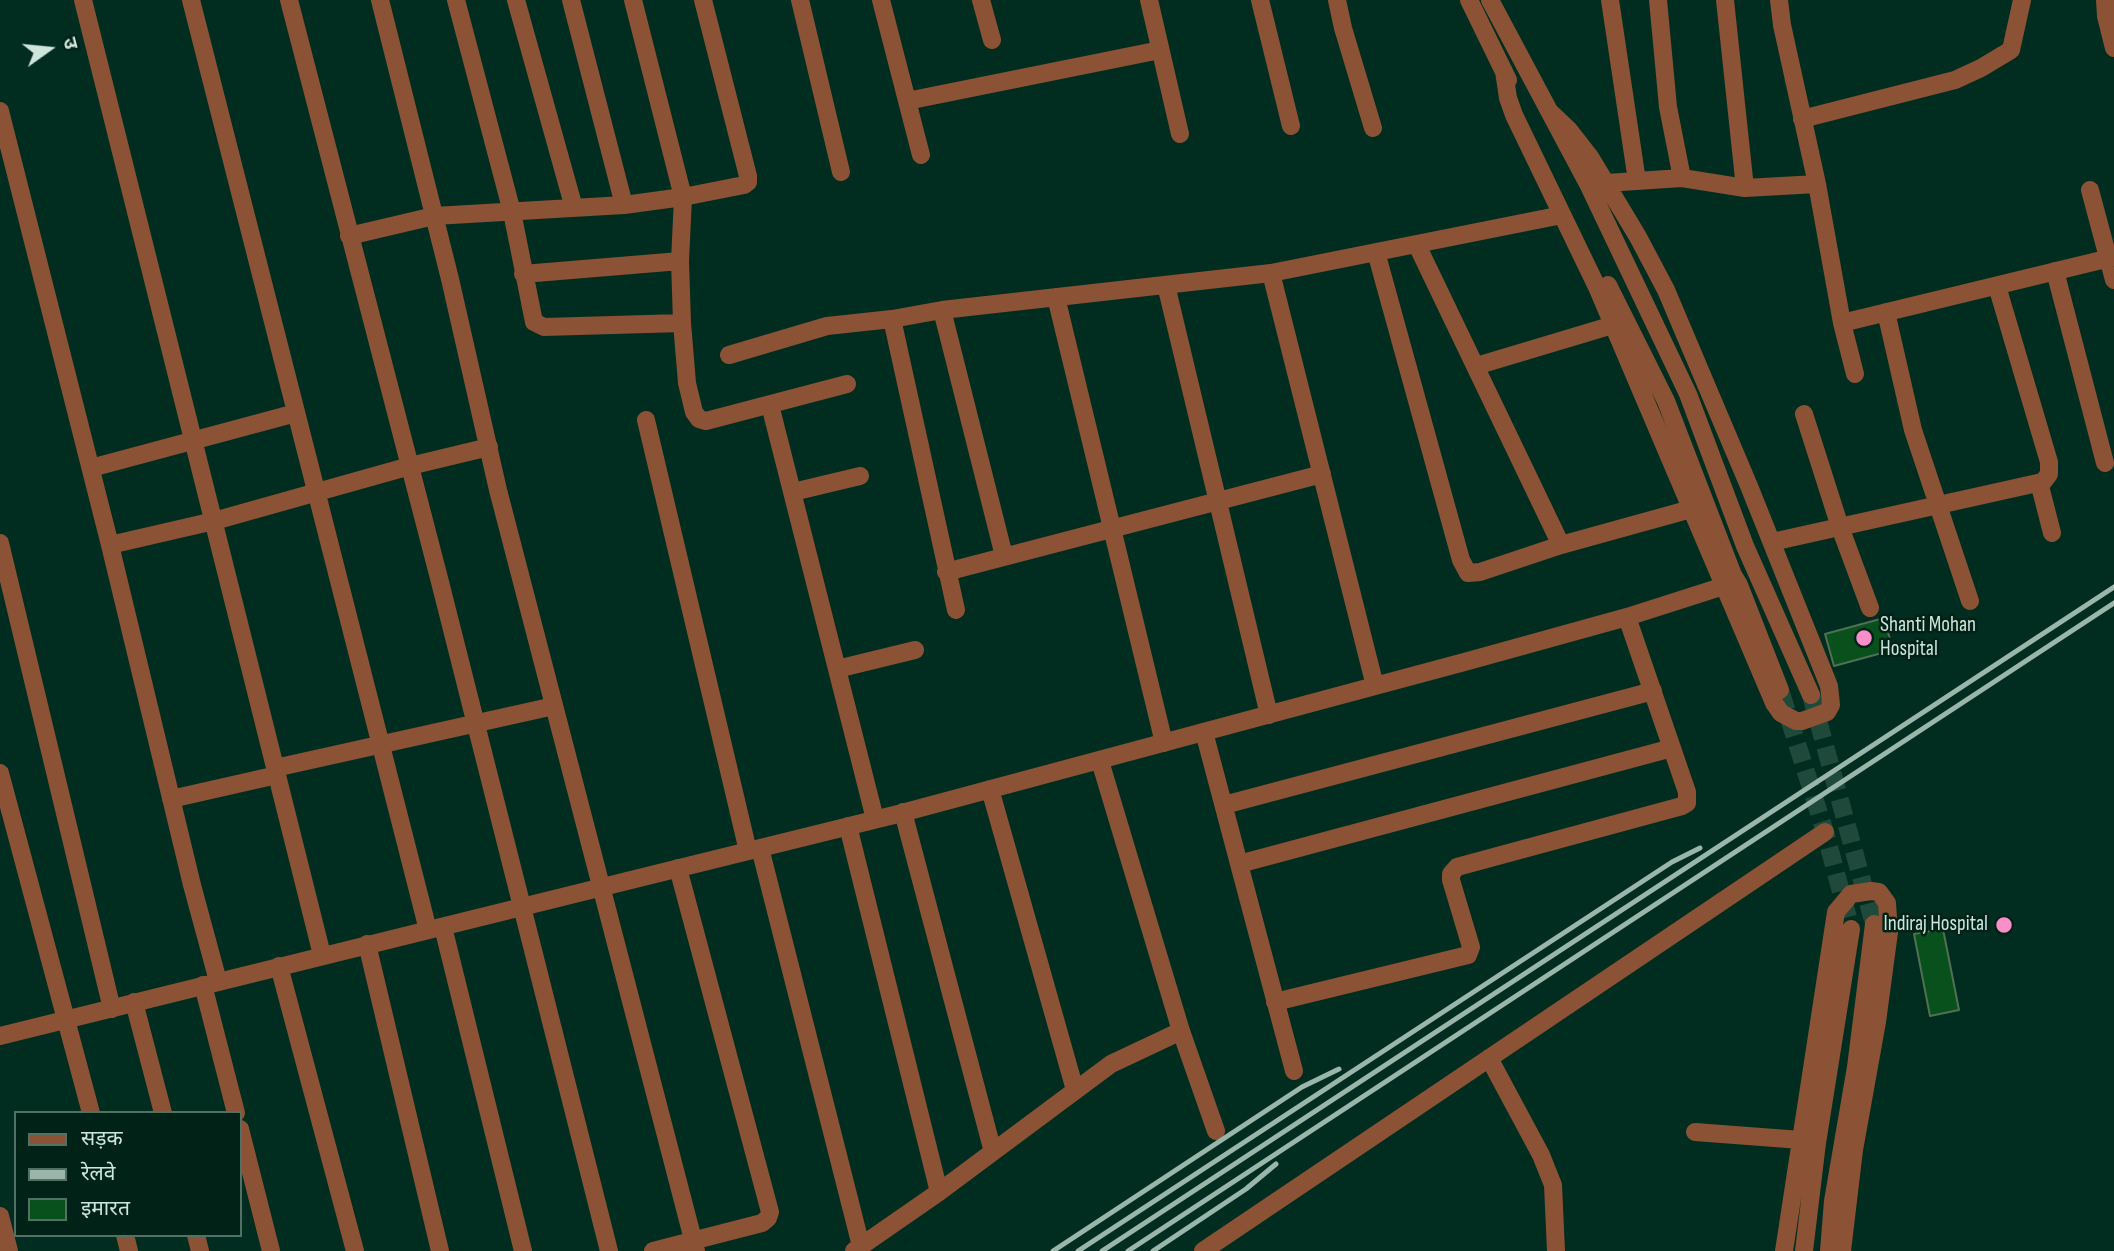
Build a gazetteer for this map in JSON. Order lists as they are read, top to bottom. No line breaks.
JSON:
{"places":["Shanti Mohan Hospital","Indiraj Hospital"],"legend":["सड़क","रेलवे","इमारत"],"north":"right"}
